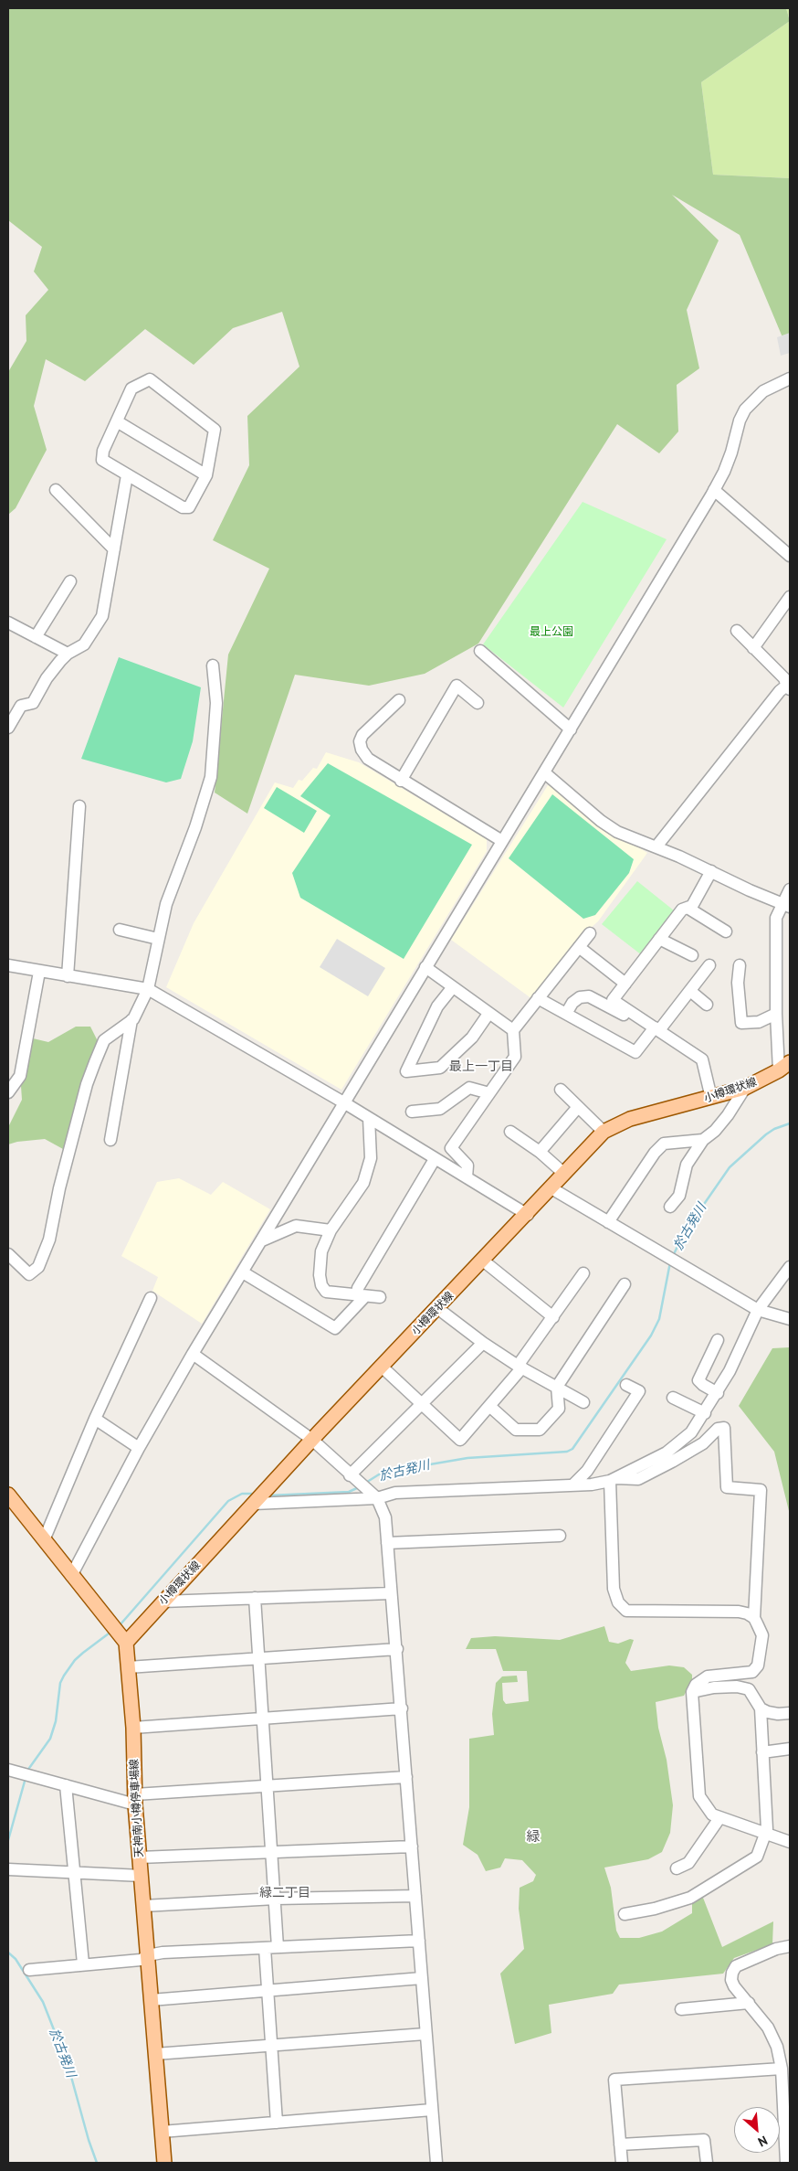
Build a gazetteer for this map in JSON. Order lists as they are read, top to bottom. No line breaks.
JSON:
{"streets":{"main road":["小樽環状線","天神南小樽停車場線"]},"crossings":[["小樽環状線","天神南小樽停車場線"]],"districts":["最上一丁目","緑","緑二丁目"],"water":["於古発川"],"parks":["最上公園"],"north":"bottom right"}
